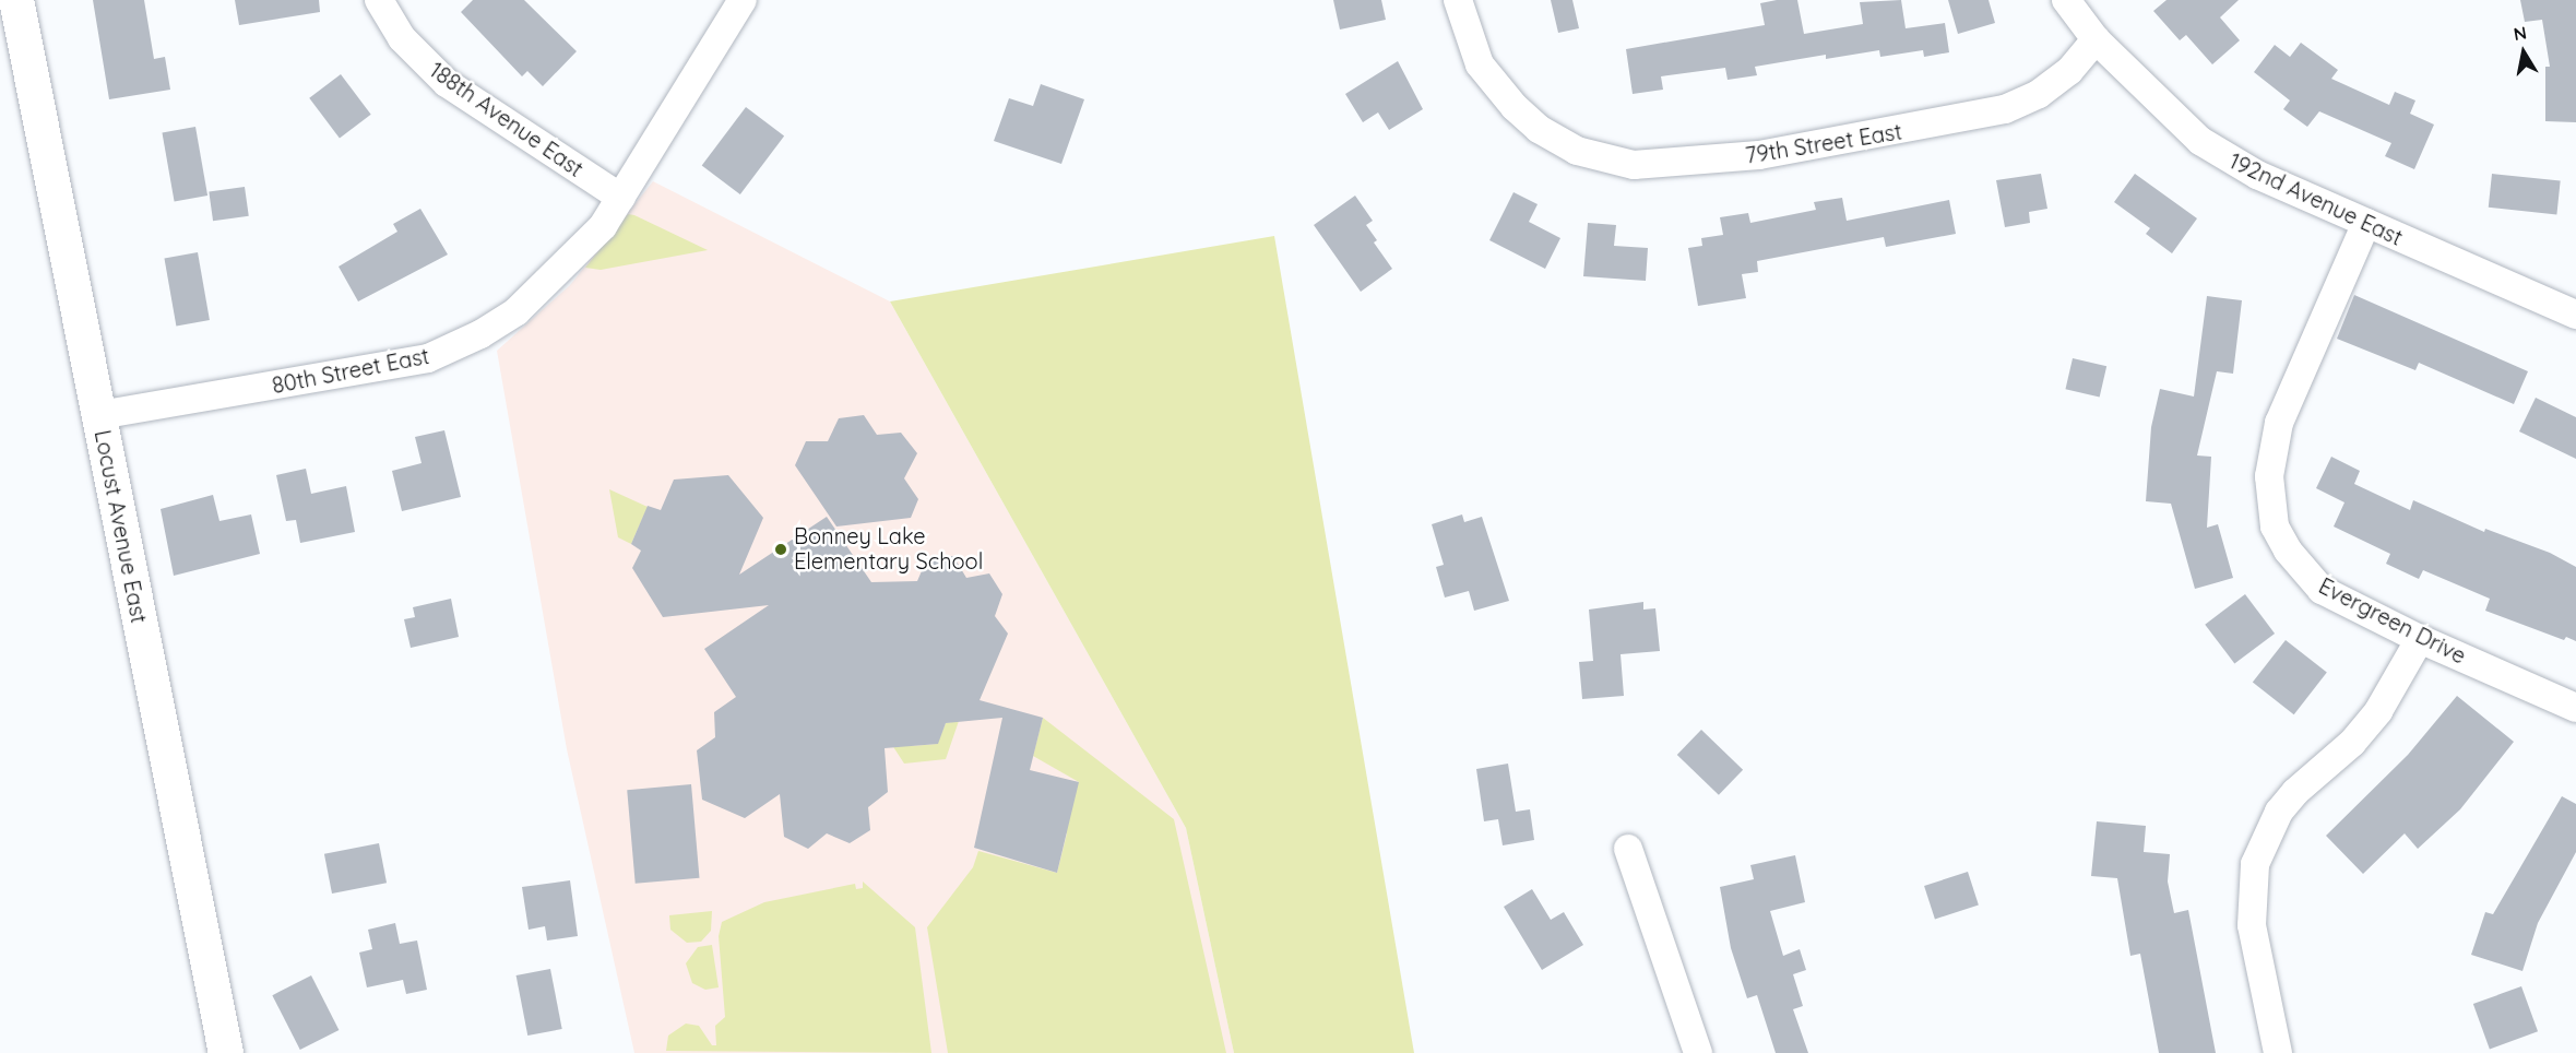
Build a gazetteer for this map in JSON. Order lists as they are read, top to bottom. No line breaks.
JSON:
{"streets":{"street":["188th Avenue East","79th Street East","192nd Avenue East","80th Street East","Locust Avenue East","Evergreen Drive"]},"crossings":[["188th Avenue East","80th Street East"],["79th Street East","192nd Avenue East"],["192nd Avenue East","Evergreen Drive"],["80th Street East","Locust Avenue East"]],"places":["Bonney Lake Elementary School"],"north":"top"}
